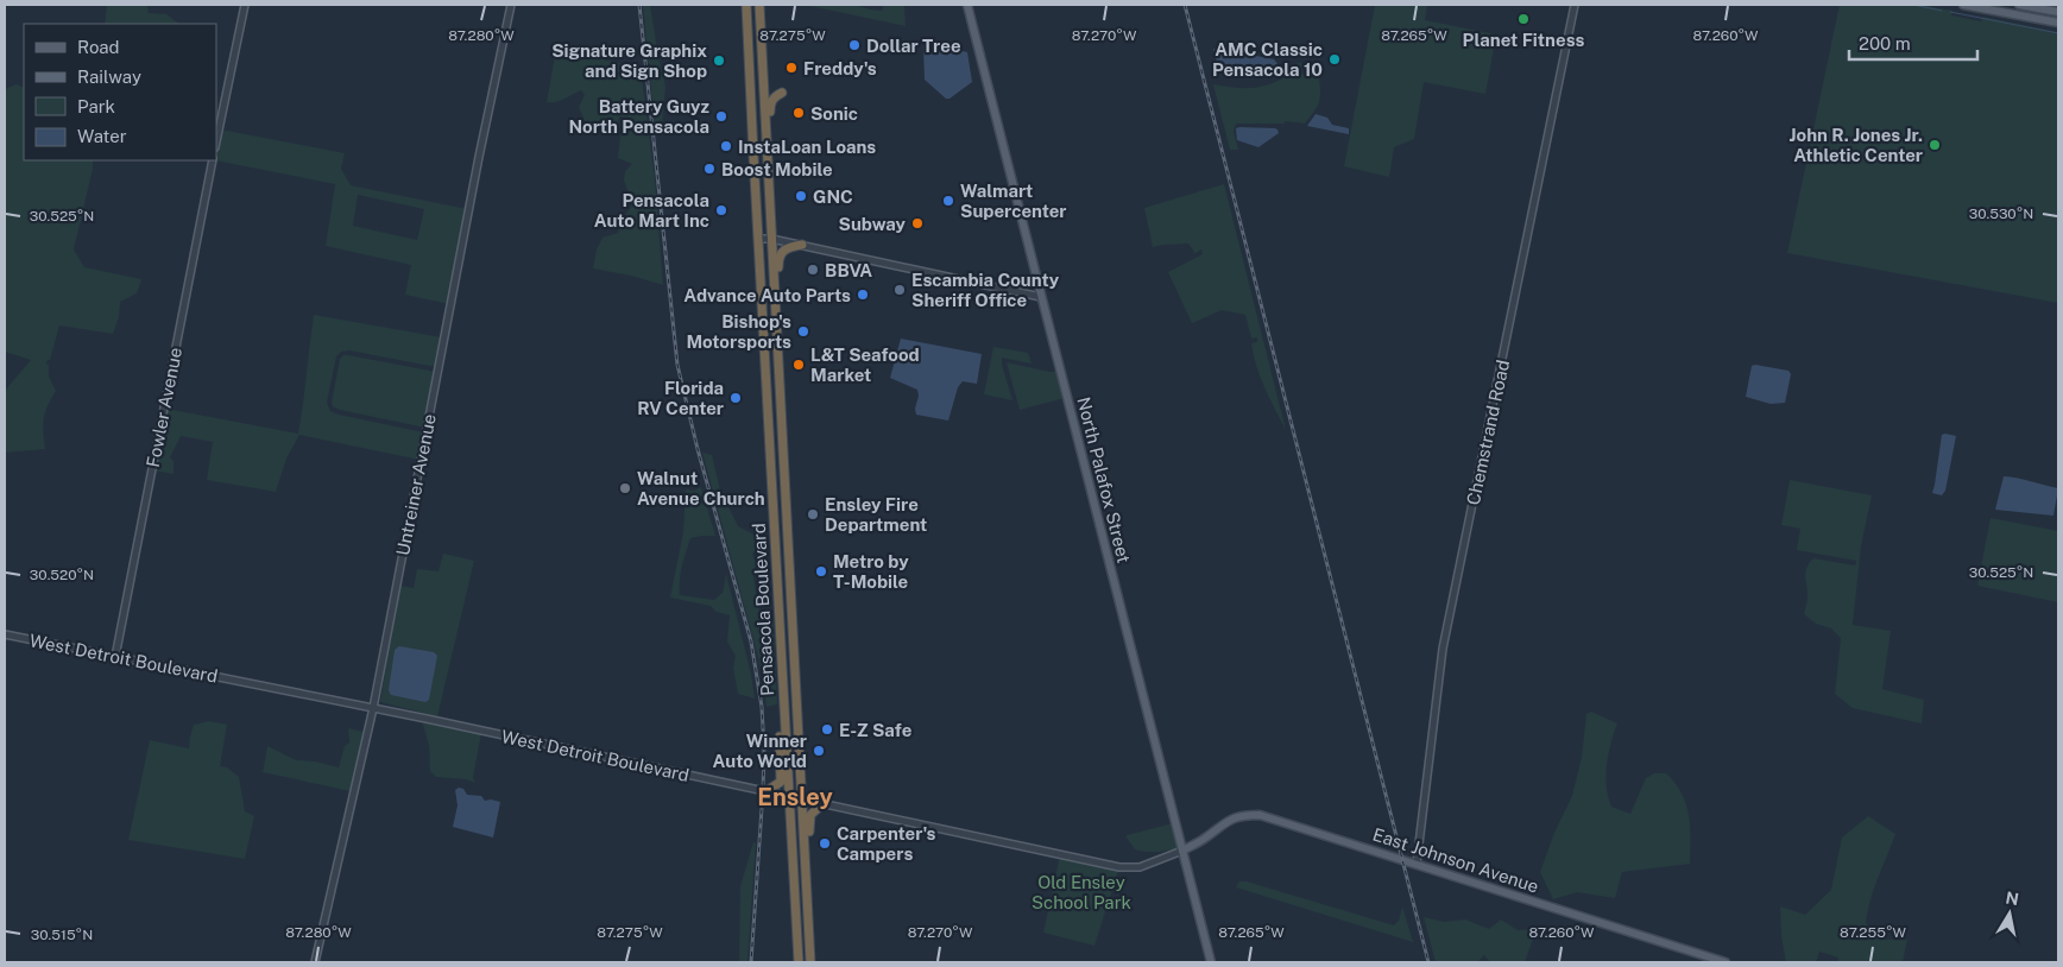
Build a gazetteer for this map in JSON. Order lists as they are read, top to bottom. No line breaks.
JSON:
{"streets":{"highway":["Pensacola Boulevard"],"main road":["North Palafox Street","East Johnson Avenue"],"street":["Fowler Avenue","Chemstrand Road","Untreiner Avenue","West Detroit Boulevard"]},"crossings":[["Fowler Avenue","West Detroit Boulevard"],["Chemstrand Road","East Johnson Avenue"],["North Palafox Street","West Detroit Boulevard"],["North Palafox Street","East Johnson Avenue"],["Untreiner Avenue","West Detroit Boulevard"],["Pensacola Boulevard","West Detroit Boulevard"],["West Detroit Boulevard","East Johnson Avenue"]],"districts":["Ensley"],"parks":["Old Ensley School Park"],"places":["Planet Fitness","Dollar Tree","AMC Classic Pensacola 10","Signature Graphix and Sign Shop","Freddy's","Sonic","Battery Guyz North Pensacola","John R. Jones Jr. Athletic Center","InstaLoan Loans","Boost Mobile","GNC","Walmart Supercenter","Pensacola Auto Mart Inc","Subway","BBVA","Escambia County Sheriff Office","Advance Auto Parts","Bishop's Motorsports","L&T Seafood Market","Florida RV Center","Walnut Avenue Church","Ensley Fire Department","Metro by T-Mobile","E-Z Safe","Winner Auto World","Carpenter's Campers"],"legend":["Road","Railway","Park","Water"],"scale_bar":"200 m","north":"top","coordinates":["87.260°W","87.280°W","87.275°W","87.270°W","87.265°W","30.530°N","30.525°N","30.520°N","87.255°W","30.515°N"]}
